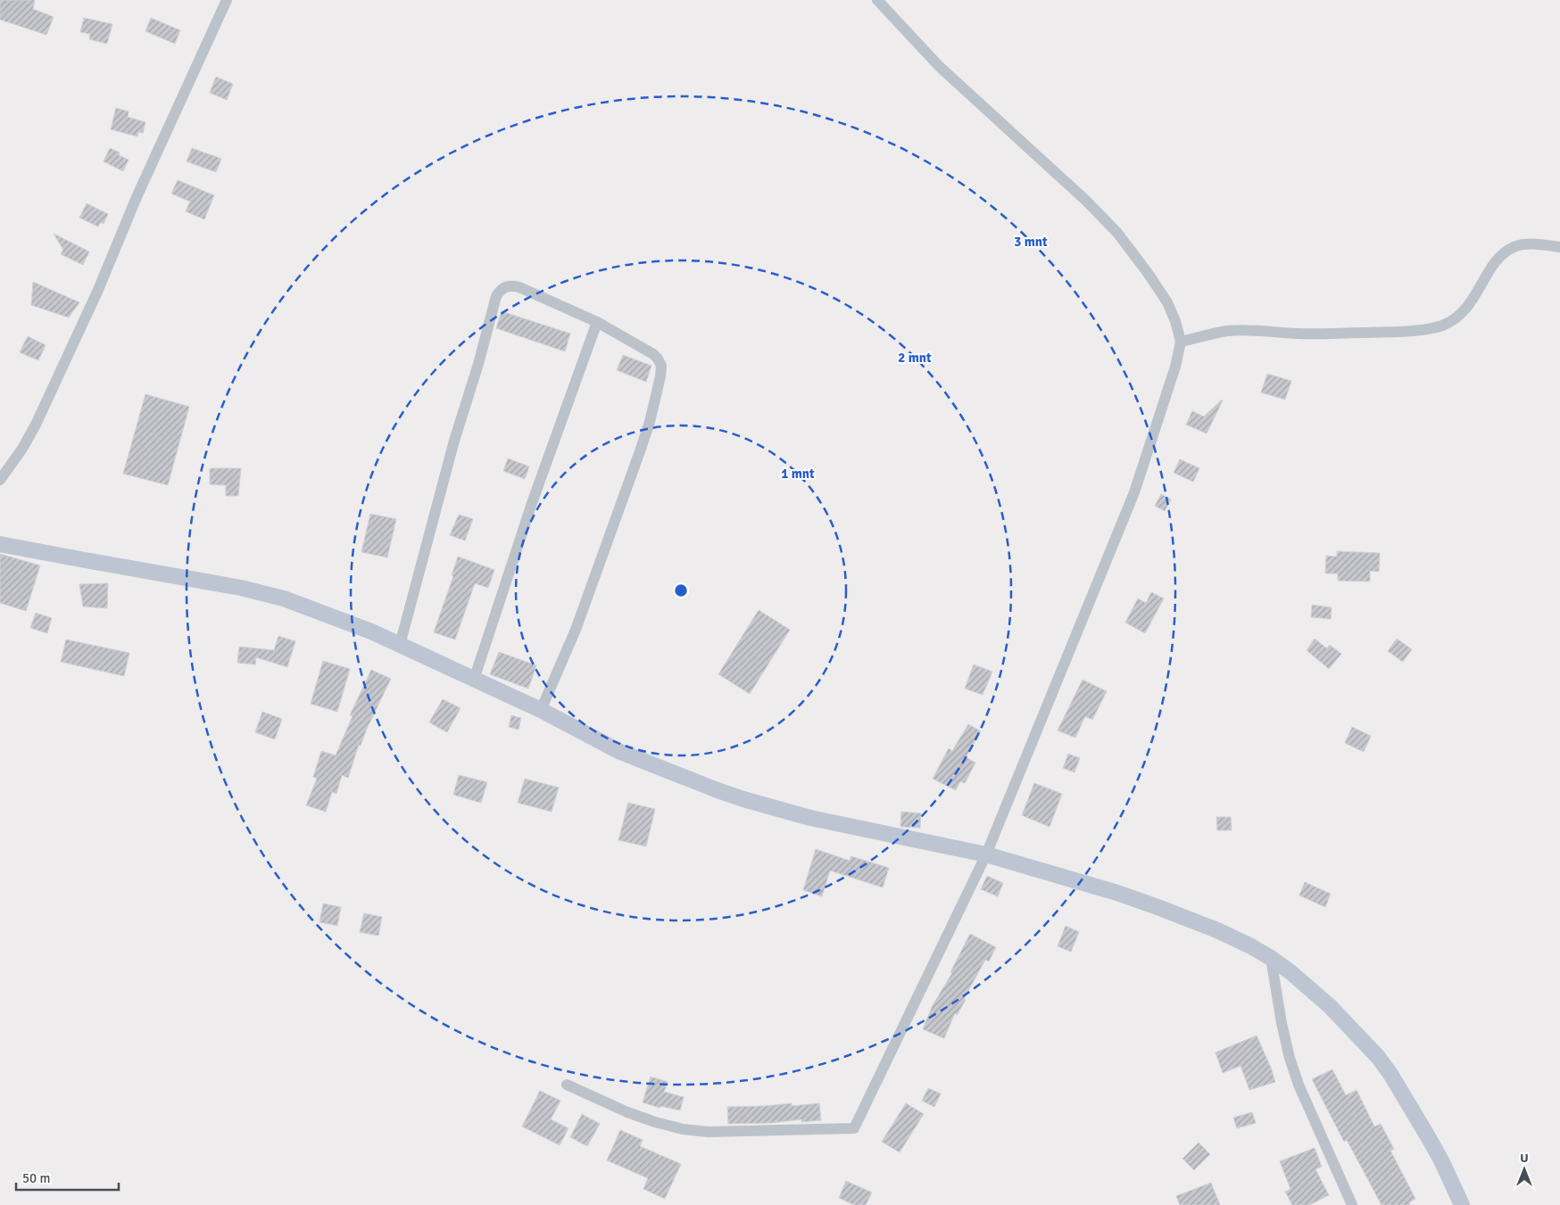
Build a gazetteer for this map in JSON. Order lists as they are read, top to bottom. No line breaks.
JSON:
{"scale_bar":"50 m","north":"top","rings":["3 mnt","2 mnt","1 mnt"]}
